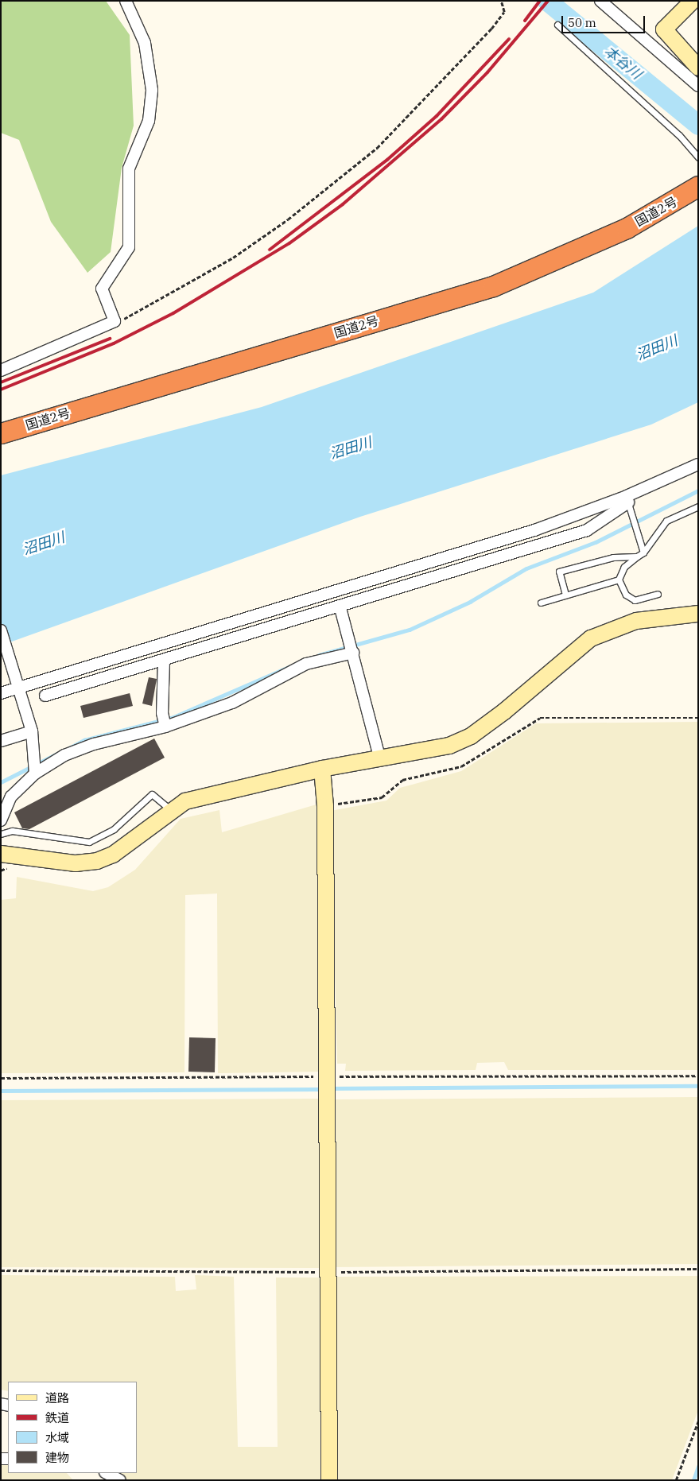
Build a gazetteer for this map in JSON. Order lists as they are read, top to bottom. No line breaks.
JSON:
{"streets":{"highway":["国道2号"]},"water":["本谷川","沼田川"],"legend":["道路","鉄道","水域","建物"],"scale_bar":"50 m"}
